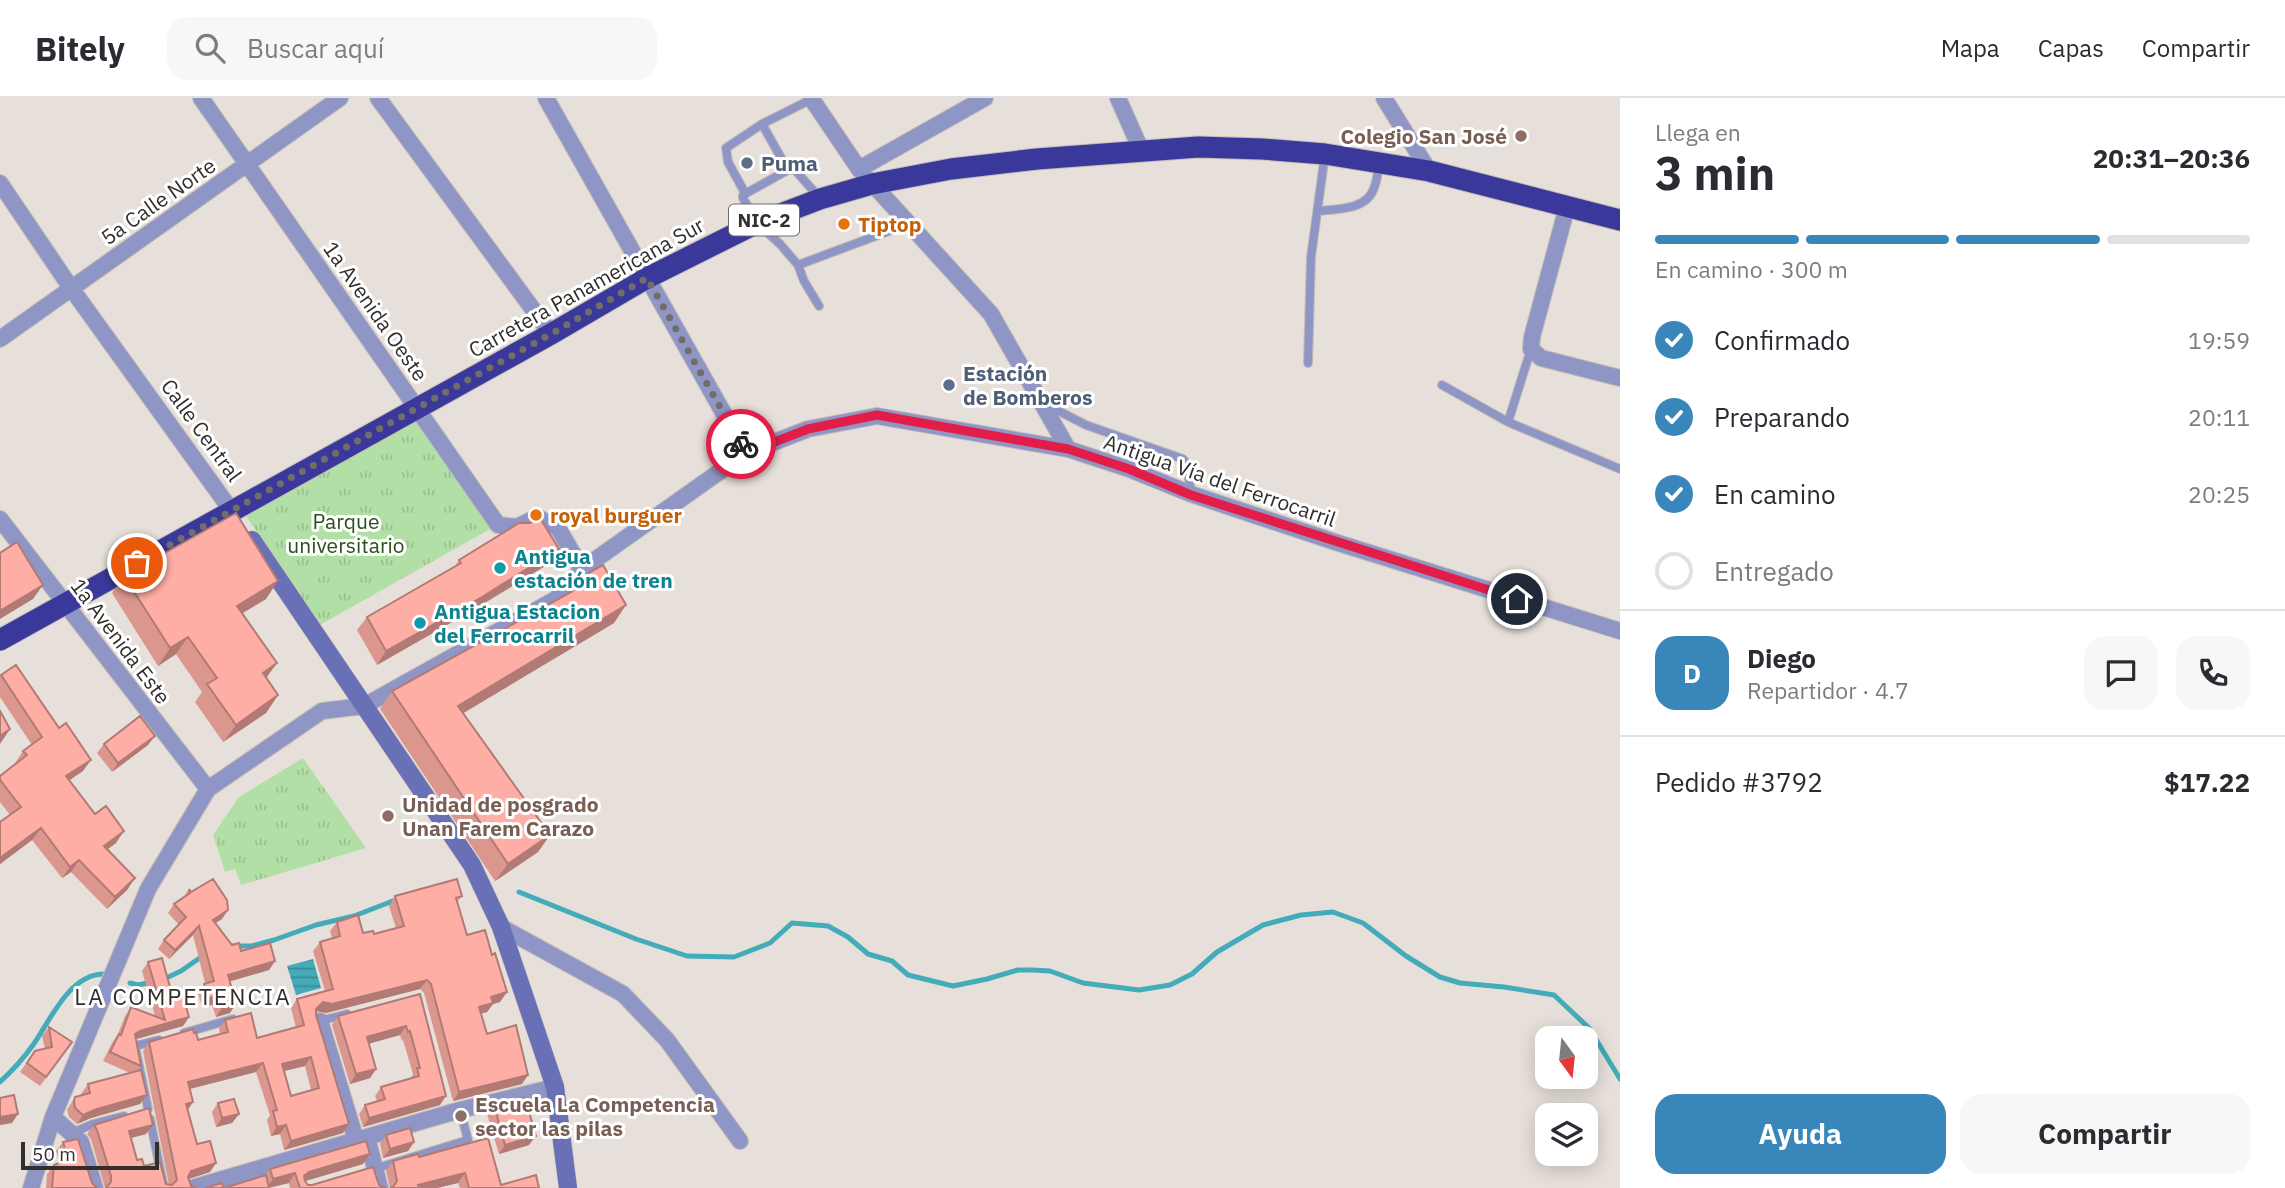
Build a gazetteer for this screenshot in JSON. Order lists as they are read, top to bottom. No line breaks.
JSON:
{"streets":{"highway":["NIC-2","Carretera Panamericana Sur"],"main road":["Calle Central"],"street":["5a Calle Norte","1a Avenida Oeste","Antigua Vía del Ferrocarril","1a Avenida Este"]},"crossings":[["5a Calle Norte","1a Avenida Oeste"],["5a Calle Norte","Calle Central"],["Carretera Panamericana Sur","1a Avenida Oeste"],["Carretera Panamericana Sur","Calle Central"],["Carretera Panamericana Sur","1a Avenida Este"],["1a Avenida Oeste","Antigua Vía del Ferrocarril"],["Calle Central","Antigua Vía del Ferrocarril"],["Antigua Vía del Ferrocarril","1a Avenida Este"]],"districts":["LA COMPETENCIA"],"parks":["Parque universitario"],"places":["Colegio San José","Puma","Tiptop","Estación de Bomberos","royal burguer","Antigua estación de tren","Antigua Estacion del Ferrocarril","Unidad de posgrado Unan Farem Carazo","Escuela La Competencia sector las pilas"],"scale_bar":"50 m","north":"bottom","page":{"header":"Bitely","search":"Buscar aquí","nav":["Mapa","Capas","Compartir"],"heading":["3 min","Llega en","20:31–20:36"],"panel":["Diego","Repartidor · 4.7","Pedido #3792","$17.22"],"bar":"En camino · 300 m","list":[["Confirmado","19:59"],["Preparando","20:11"],["En camino","20:25"],"Entregado"],"round":"D","buttons":["Ayuda","Compartir"],"scale":"50 m"}}
